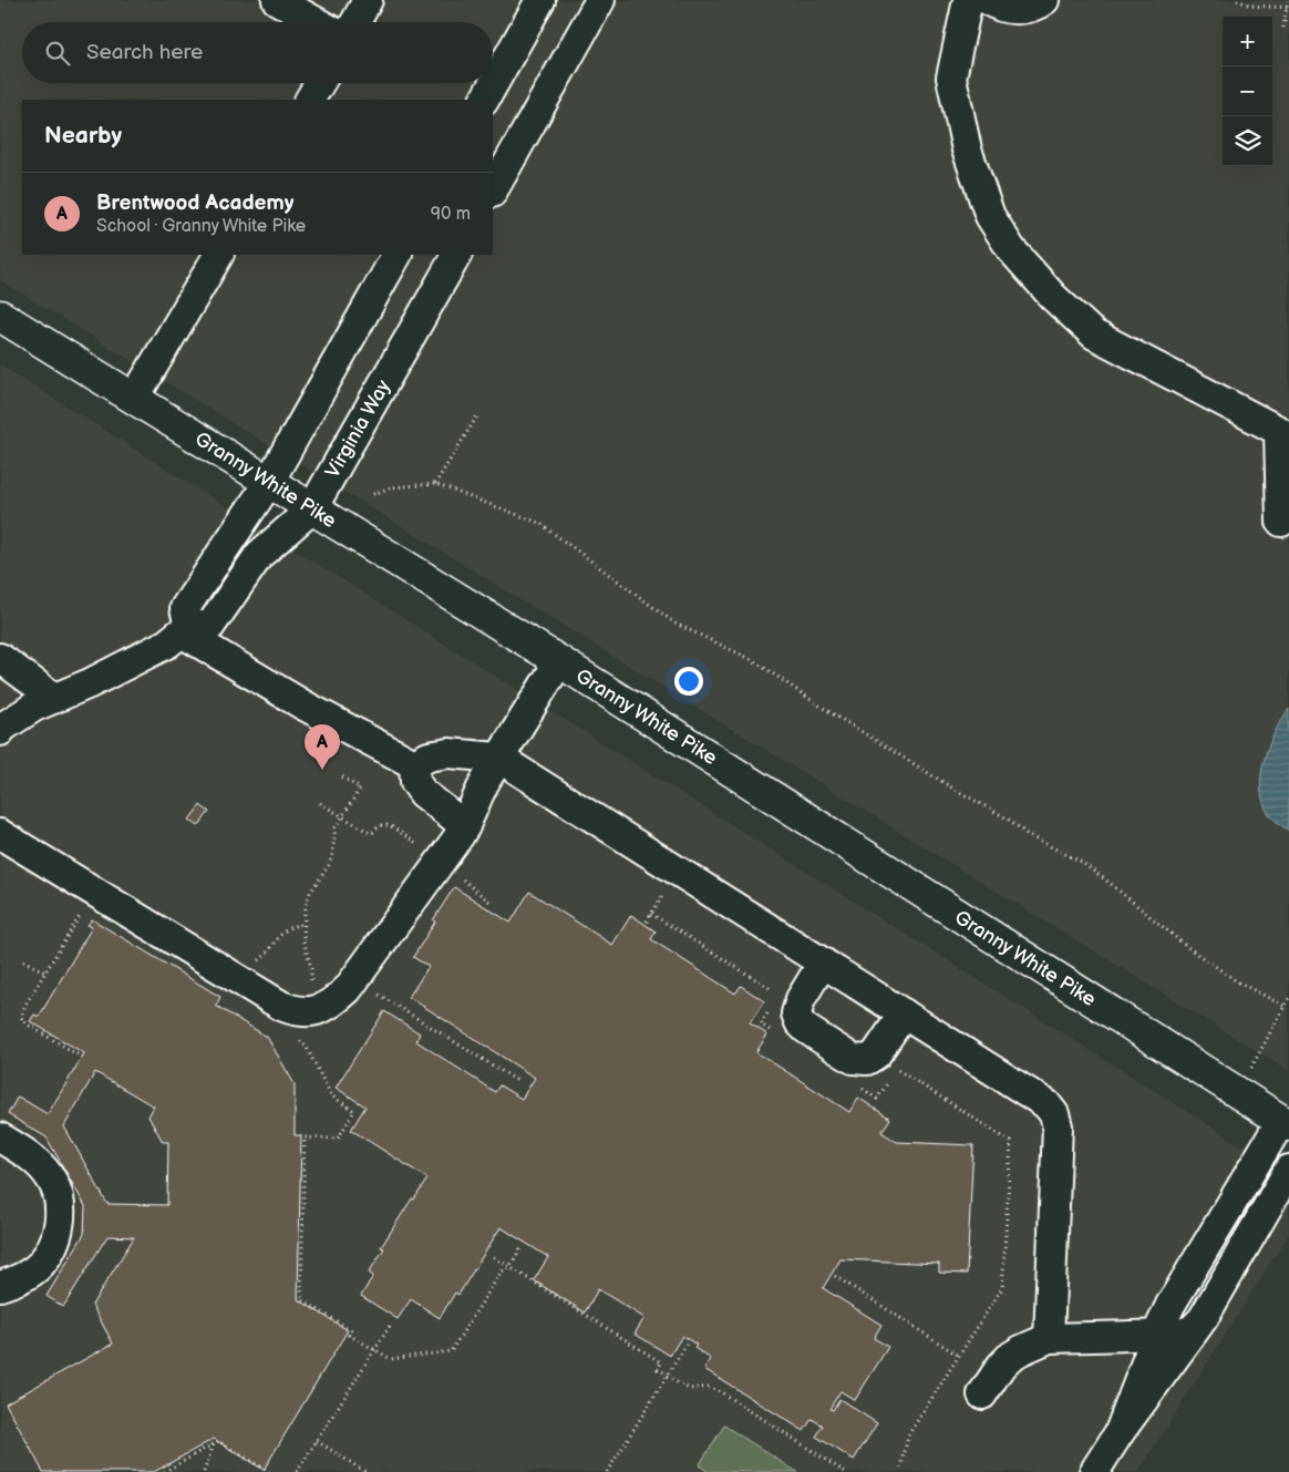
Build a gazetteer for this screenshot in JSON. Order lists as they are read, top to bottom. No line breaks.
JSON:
{"streets":{"main road":["Granny White Pike"],"street":["Virginia Way"]},"crossings":[["Virginia Way","Granny White Pike"]],"page":{"map_buttons":["+","−"],"search":"Search here","heading":"Nearby","list":[{"mark":"A","name":"Brentwood Academy","note":"School · Granny White Pike","value":"90 m"}],"pins":"A"}}
